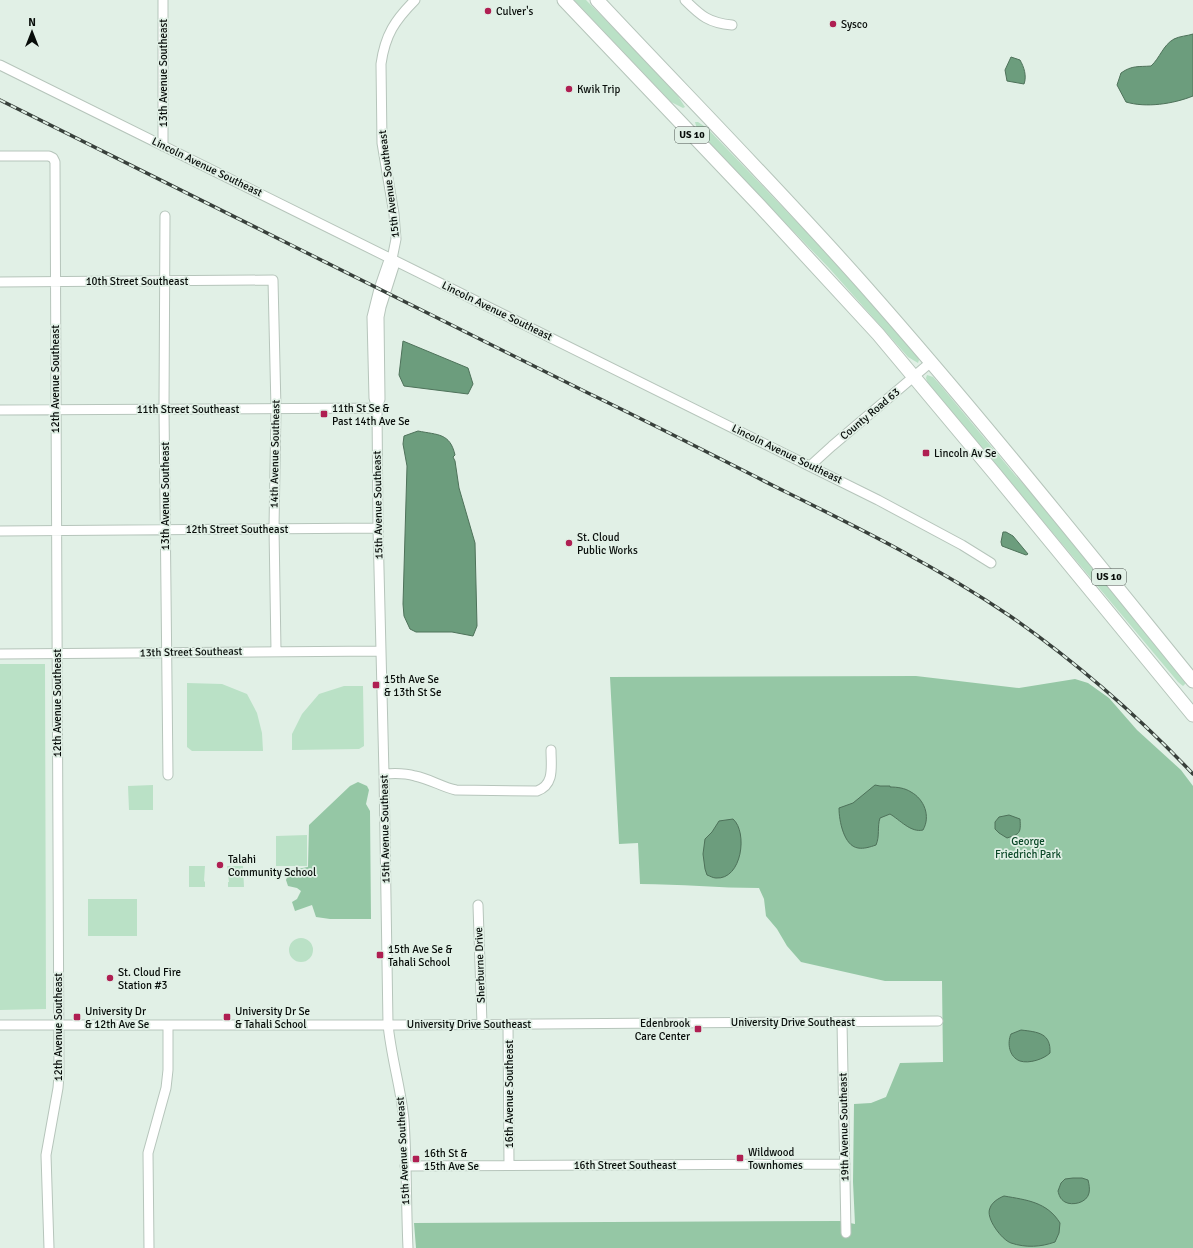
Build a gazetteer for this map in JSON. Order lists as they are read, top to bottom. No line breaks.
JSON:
{"streets":{"highway":["US 10"],"street":["13th Avenue Southeast","Lincoln Avenue Southeast","15th Avenue Southeast","10th Street Southeast","12th Avenue Southeast","11th Street Southeast","County Road 63","14th Avenue Southeast","12th Street Southeast","13th Street Southeast","Sherburne Drive","University Drive Southeast","16th Avenue Southeast","19th Avenue Southeast","16th Street Southeast"]},"crossings":[["13th Avenue Southeast","Lincoln Avenue Southeast"],["13th Avenue Southeast","10th Street Southeast"],["13th Avenue Southeast","11th Street Southeast"],["13th Avenue Southeast","12th Street Southeast"],["13th Avenue Southeast","13th Street Southeast"],["US 10","County Road 63"],["Lincoln Avenue Southeast","15th Avenue Southeast"],["Lincoln Avenue Southeast","County Road 63"],["15th Avenue Southeast","11th Street Southeast"],["15th Avenue Southeast","12th Street Southeast"],["15th Avenue Southeast","13th Street Southeast"],["15th Avenue Southeast","University Drive Southeast"],["15th Avenue Southeast","16th Street Southeast"],["10th Street Southeast","12th Avenue Southeast"],["10th Street Southeast","14th Avenue Southeast"],["12th Avenue Southeast","11th Street Southeast"],["12th Avenue Southeast","12th Street Southeast"],["12th Avenue Southeast","13th Street Southeast"],["12th Avenue Southeast","University Drive Southeast"],["11th Street Southeast","14th Avenue Southeast"],["14th Avenue Southeast","12th Street Southeast"],["14th Avenue Southeast","13th Street Southeast"],["Sherburne Drive","University Drive Southeast"],["University Drive Southeast","16th Avenue Southeast"],["University Drive Southeast","19th Avenue Southeast"],["16th Avenue Southeast","16th Street Southeast"],["19th Avenue Southeast","16th Street Southeast"]],"parks":["George Friedrich Park"],"places":{"other":["Culver's","Sysco","Kwik Trip","St. Cloud Public Works","Talahi Community School","St. Cloud Fire Station #3"],"transit":["11th St Se & Past 14th Ave Se","Lincoln Av Se","15th Ave Se & 13th St Se","15th Ave Se & Tahali School","University Dr & 12th Ave Se","University Dr Se & Tahali School","Edenbrook Care Center","Wildwood Townhomes","16th St & 15th Ave Se"]},"north":"top"}
